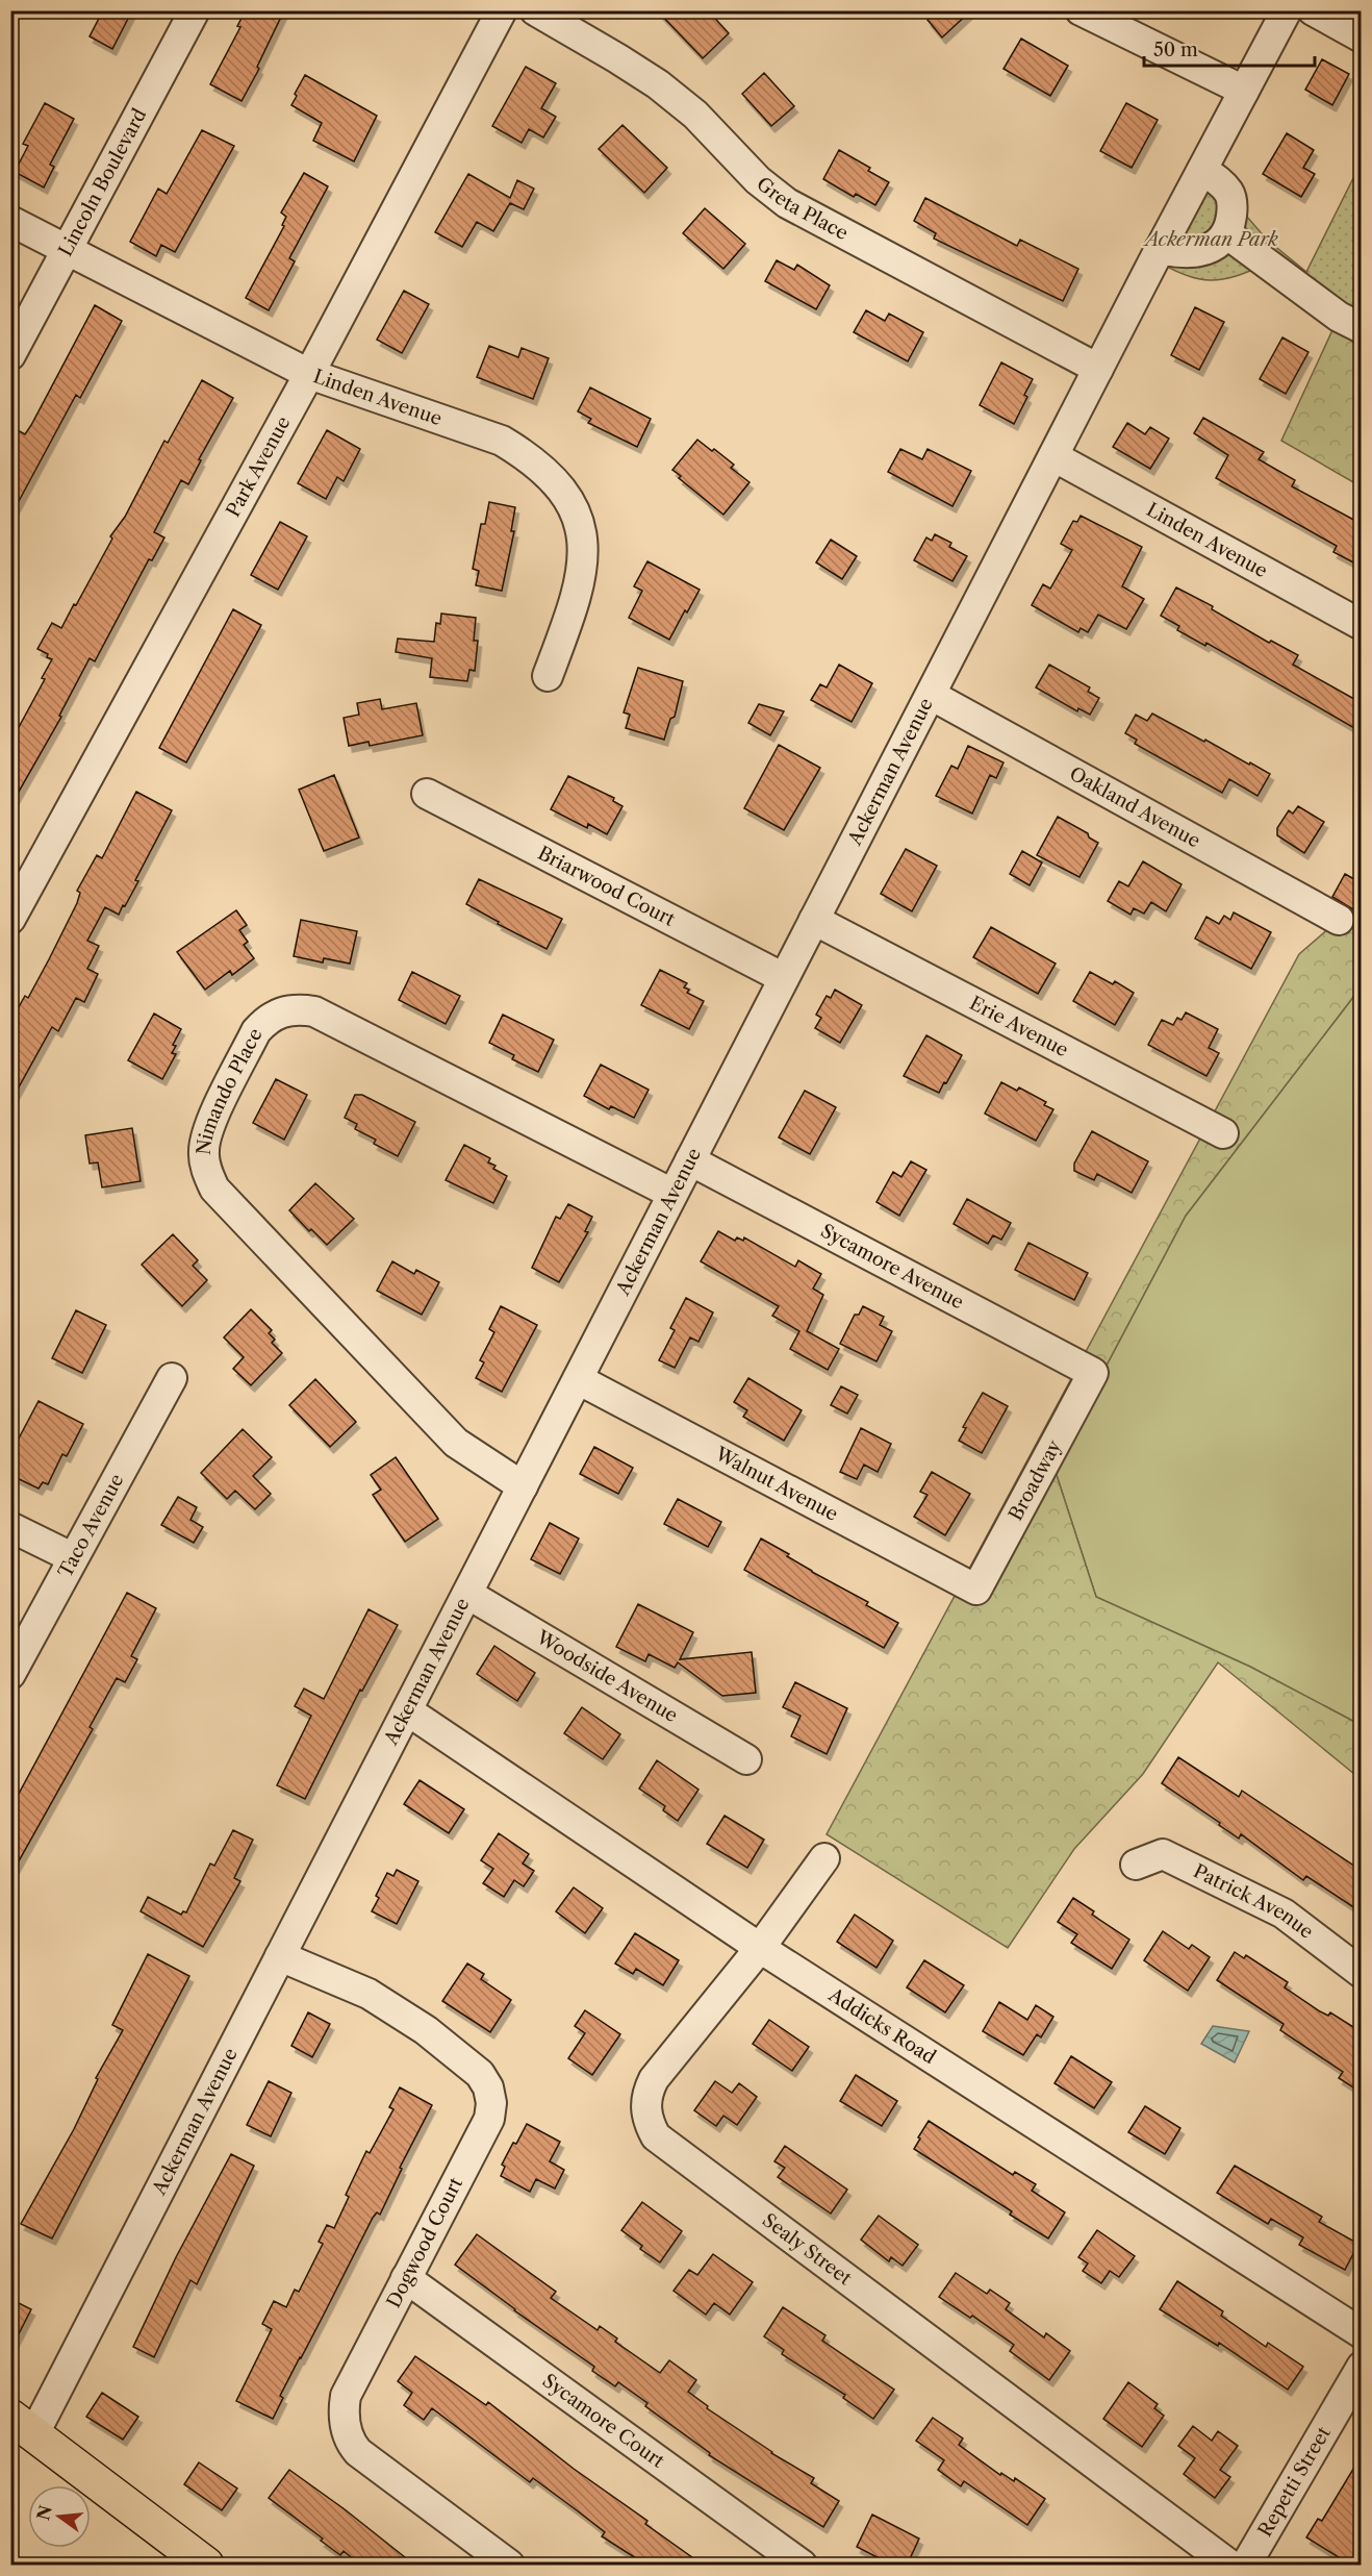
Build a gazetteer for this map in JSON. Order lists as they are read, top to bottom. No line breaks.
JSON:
{"streets":{"street":["Lincoln Boulevard","Greta Place","Linden Avenue","Park Avenue","Ackerman Avenue","Oakland Avenue","Briarwood Court","Erie Avenue","Nimando Place","Sycamore Avenue","Broadway","Walnut Avenue","Taco Avenue","Woodside Avenue","Patrick Avenue","Addicks Road","Dogwood Court","Sealy Street","Sycamore Court","Repetti Street"]},"crossings":[["Lincoln Boulevard","Linden Avenue"],["Greta Place","Ackerman Avenue"],["Linden Avenue","Park Avenue"],["Linden Avenue","Ackerman Avenue"],["Ackerman Avenue","Oakland Avenue"],["Ackerman Avenue","Briarwood Court"],["Ackerman Avenue","Erie Avenue"],["Ackerman Avenue","Nimando Place"],["Ackerman Avenue","Sycamore Avenue"],["Ackerman Avenue","Walnut Avenue"],["Ackerman Avenue","Woodside Avenue"],["Ackerman Avenue","Addicks Road"],["Ackerman Avenue","Dogwood Court"],["Sycamore Avenue","Broadway"],["Broadway","Walnut Avenue"],["Addicks Road","Sealy Street"],["Dogwood Court","Sycamore Court"]],"parks":["Ackerman Park"],"scale_bar":"50 m","north":"left"}
